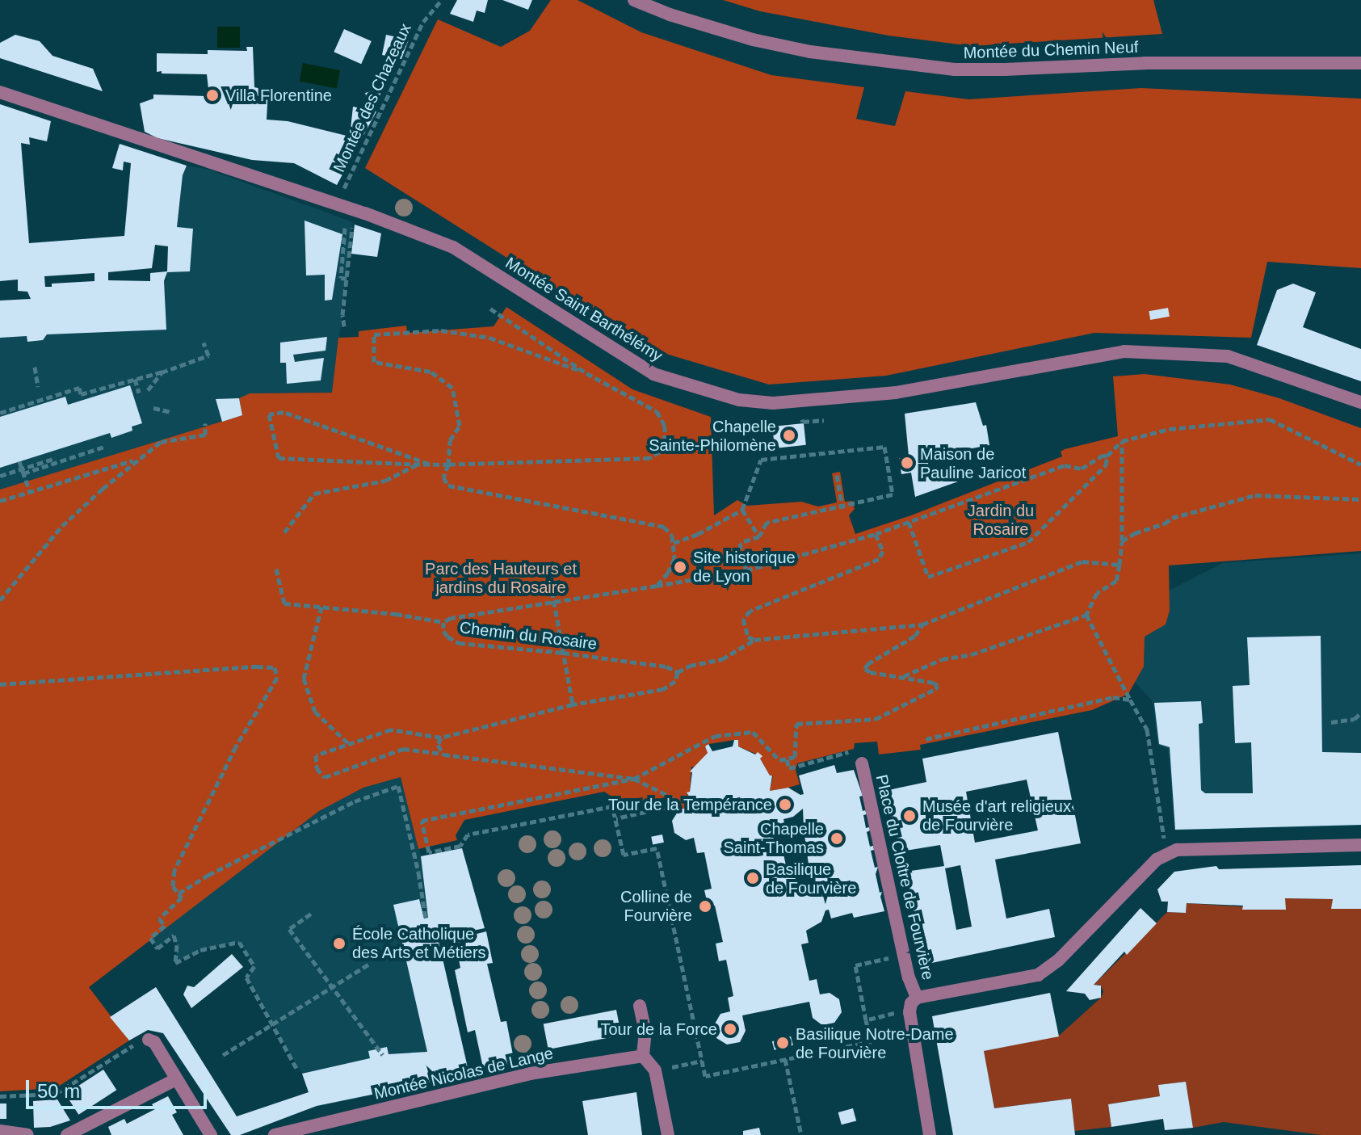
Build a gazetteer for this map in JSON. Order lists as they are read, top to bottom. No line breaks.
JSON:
{"streets":{"street":["Montée du Chemin Neuf","Montée Saint Barthélémy","Place du Cloître de Fourvière","Montée Nicolas de Lange"],"path":["Montée des Chazeaux","Chemin du Rosaire"]},"parks":["Jardin du Rosaire","Parc des Hauteurs et jardins du Rosaire"],"places":["Villa Florentine","Chapelle Sainte-Philomène","Maison de Pauline Jaricot","Site historique de Lyon","Tour de la Tempérance","Musée d'art religieux de Fourvière","Chapelle Saint-Thomas","Basilique de Fourvière","Colline de Fourvière","École Catholique des Arts et Métiers","Tour de la Force","Basilique Notre-Dame de Fourvière"],"scale_bar":"50 m"}
